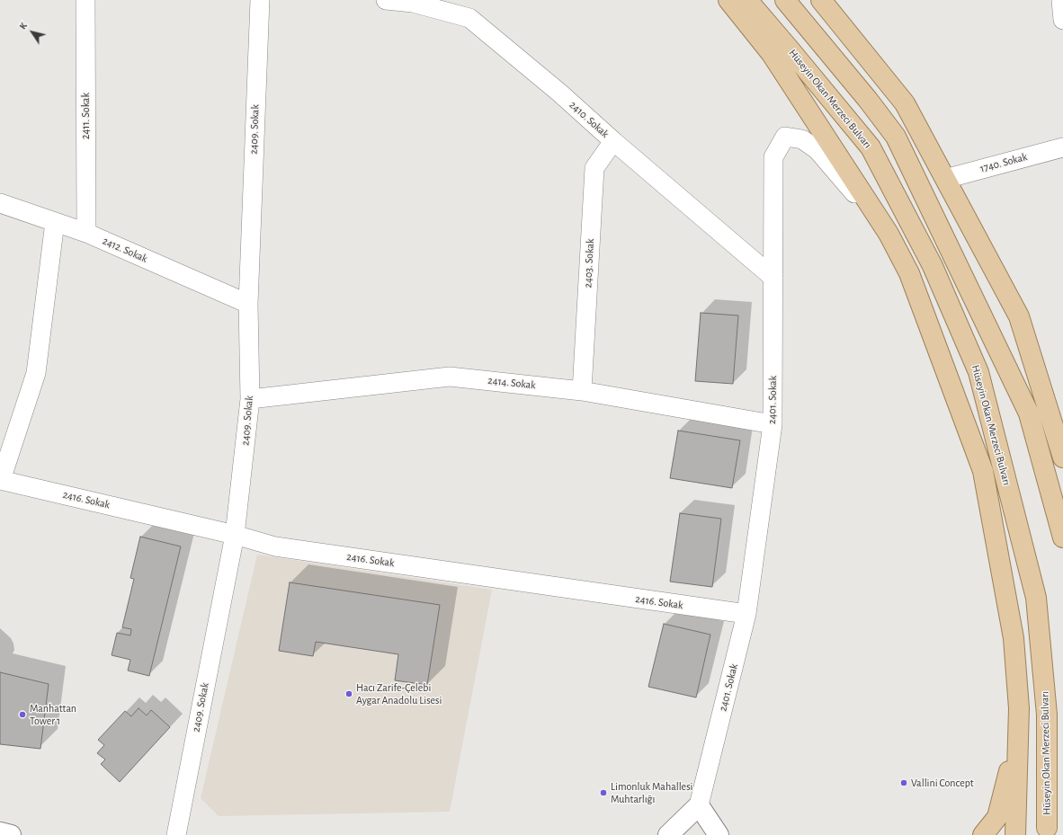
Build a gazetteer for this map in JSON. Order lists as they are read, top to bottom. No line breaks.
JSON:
{"streets":{"main road":["Hüseyin Okan Merzeci Bulvarı"],"street":["2411. Sokak","2410. Sokak","2409. Sokak","1740. Sokak","2412. Sokak","2403. Sokak","2414. Sokak","2401. Sokak","2416. Sokak"]},"crossings":[["2411. Sokak","2412. Sokak"],["2410. Sokak","2403. Sokak"],["2410. Sokak","2401. Sokak"],["2409. Sokak","2412. Sokak"],["2409. Sokak","2414. Sokak"],["2409. Sokak","2416. Sokak"],["2403. Sokak","2414. Sokak"],["2414. Sokak","2401. Sokak"],["2401. Sokak","2416. Sokak"]],"places":["Hacı Zarife-Çelebi Aygar Anadolu Lisesi","Manhattan Tower 1","Vallini Concept","Limonluk Mahallesi Muhtarlığı"],"north":"top left"}
